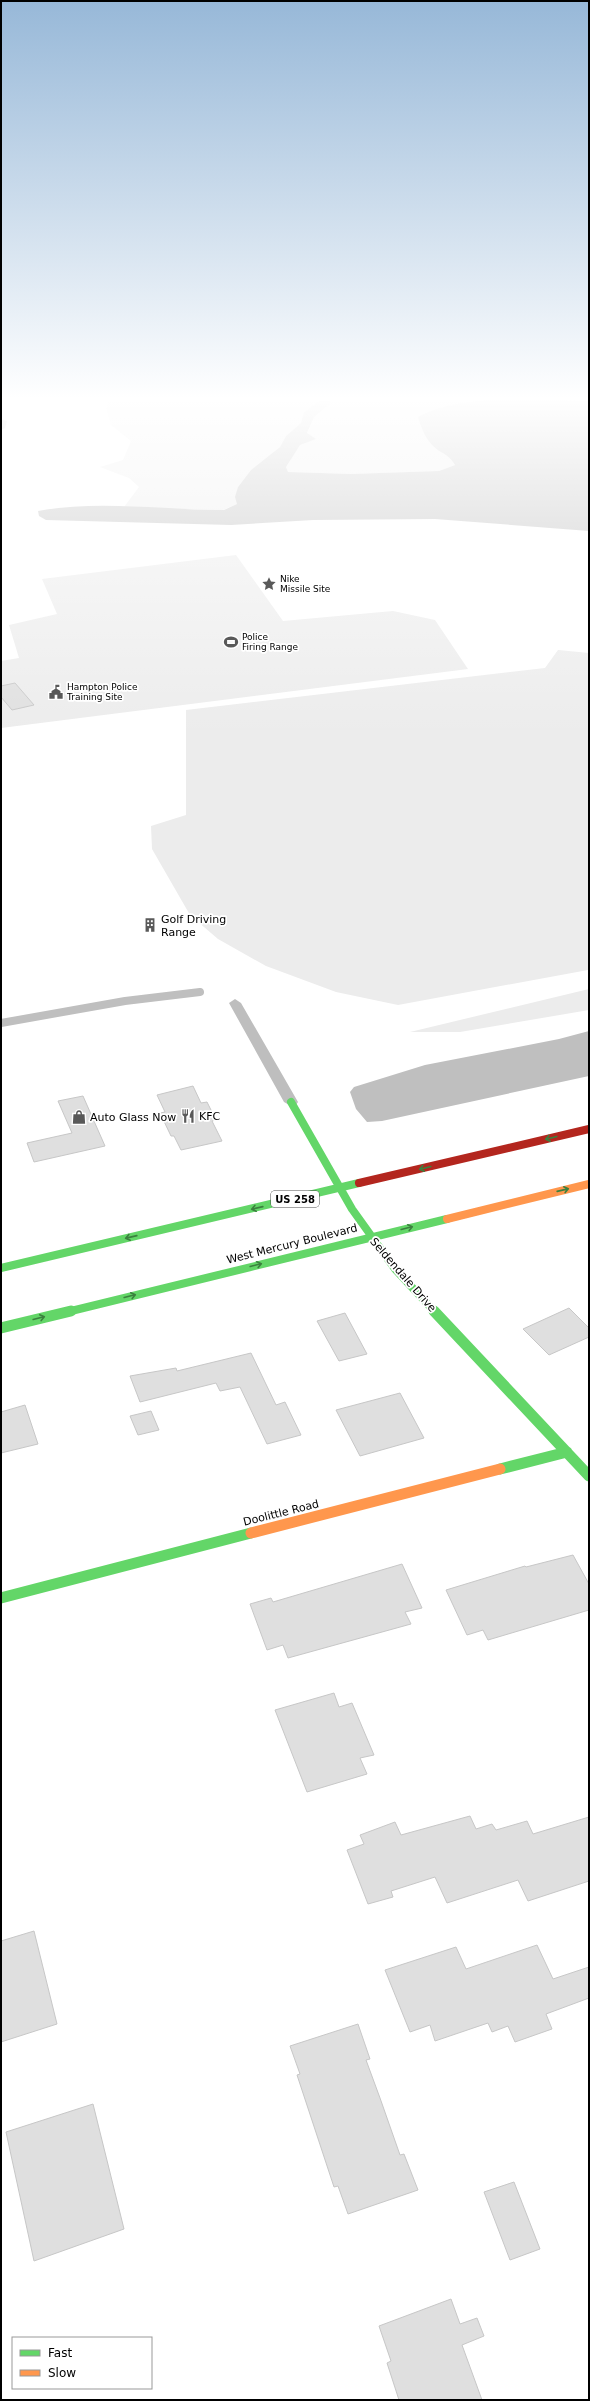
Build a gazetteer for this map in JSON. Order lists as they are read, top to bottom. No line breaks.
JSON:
{"streets":{"main road":["US 258","West Mercury Boulevard","Seldendale Drive","Doolittle Road"]},"crossings":[["US 258","Seldendale Drive"],["West Mercury Boulevard","Seldendale Drive"],["Seldendale Drive","Doolittle Road"]],"places":{"place":["Nike Missile Site"],"sports":["Police Firing Range"],"public building":["Hampton Police Training Site"],"building":["Golf Driving Range"],"restaurant":["KFC"],"shop":["Auto Glass Now"]},"legend":["Fast","Slow"]}
